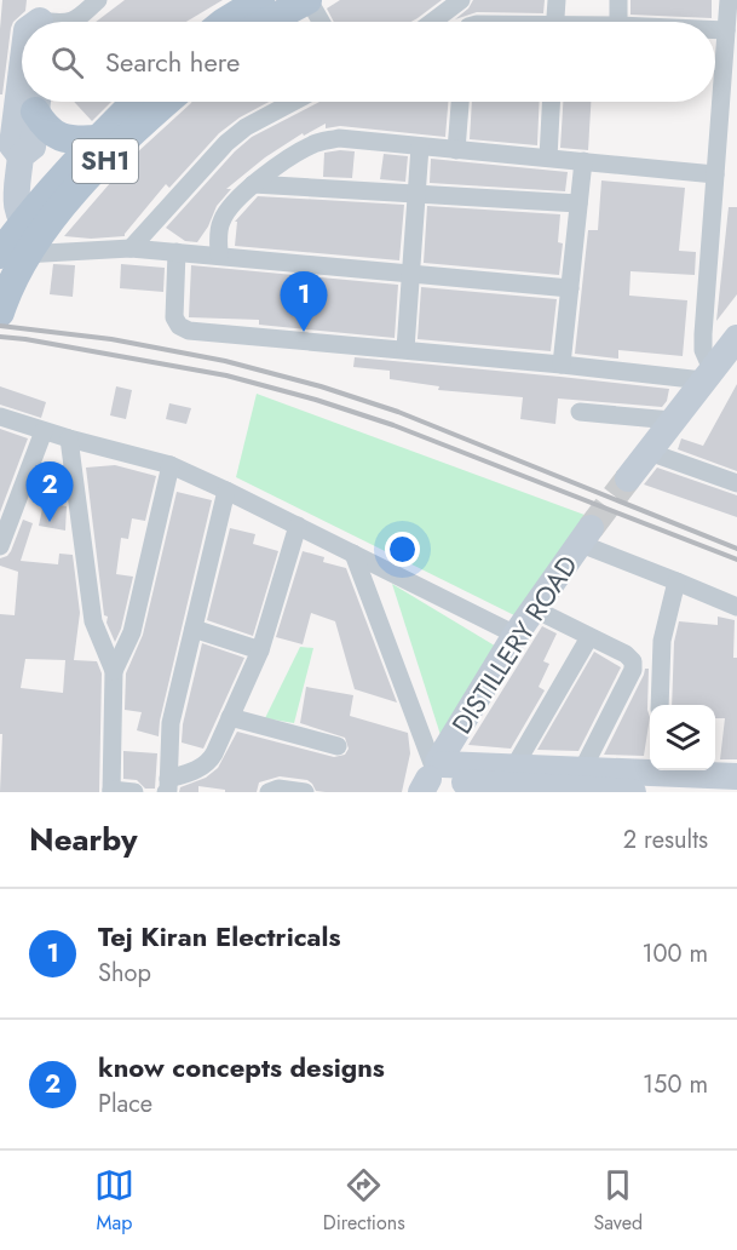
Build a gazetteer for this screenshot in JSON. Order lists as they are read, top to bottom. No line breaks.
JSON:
{"streets":{"main road":["SH1"],"street":["DISTILLERY ROAD"]},"page":{"search":"Search here","pins":["1","2"],"heading":["Nearby","2 results"],"list":[{"mark":"1","name":"Tej Kiran Electricals","note":"Shop","value":"100 m"},{"mark":"2","name":"know concepts designs","note":"Place","value":"150 m"}],"nav":["Map","Directions","Saved"]}}
